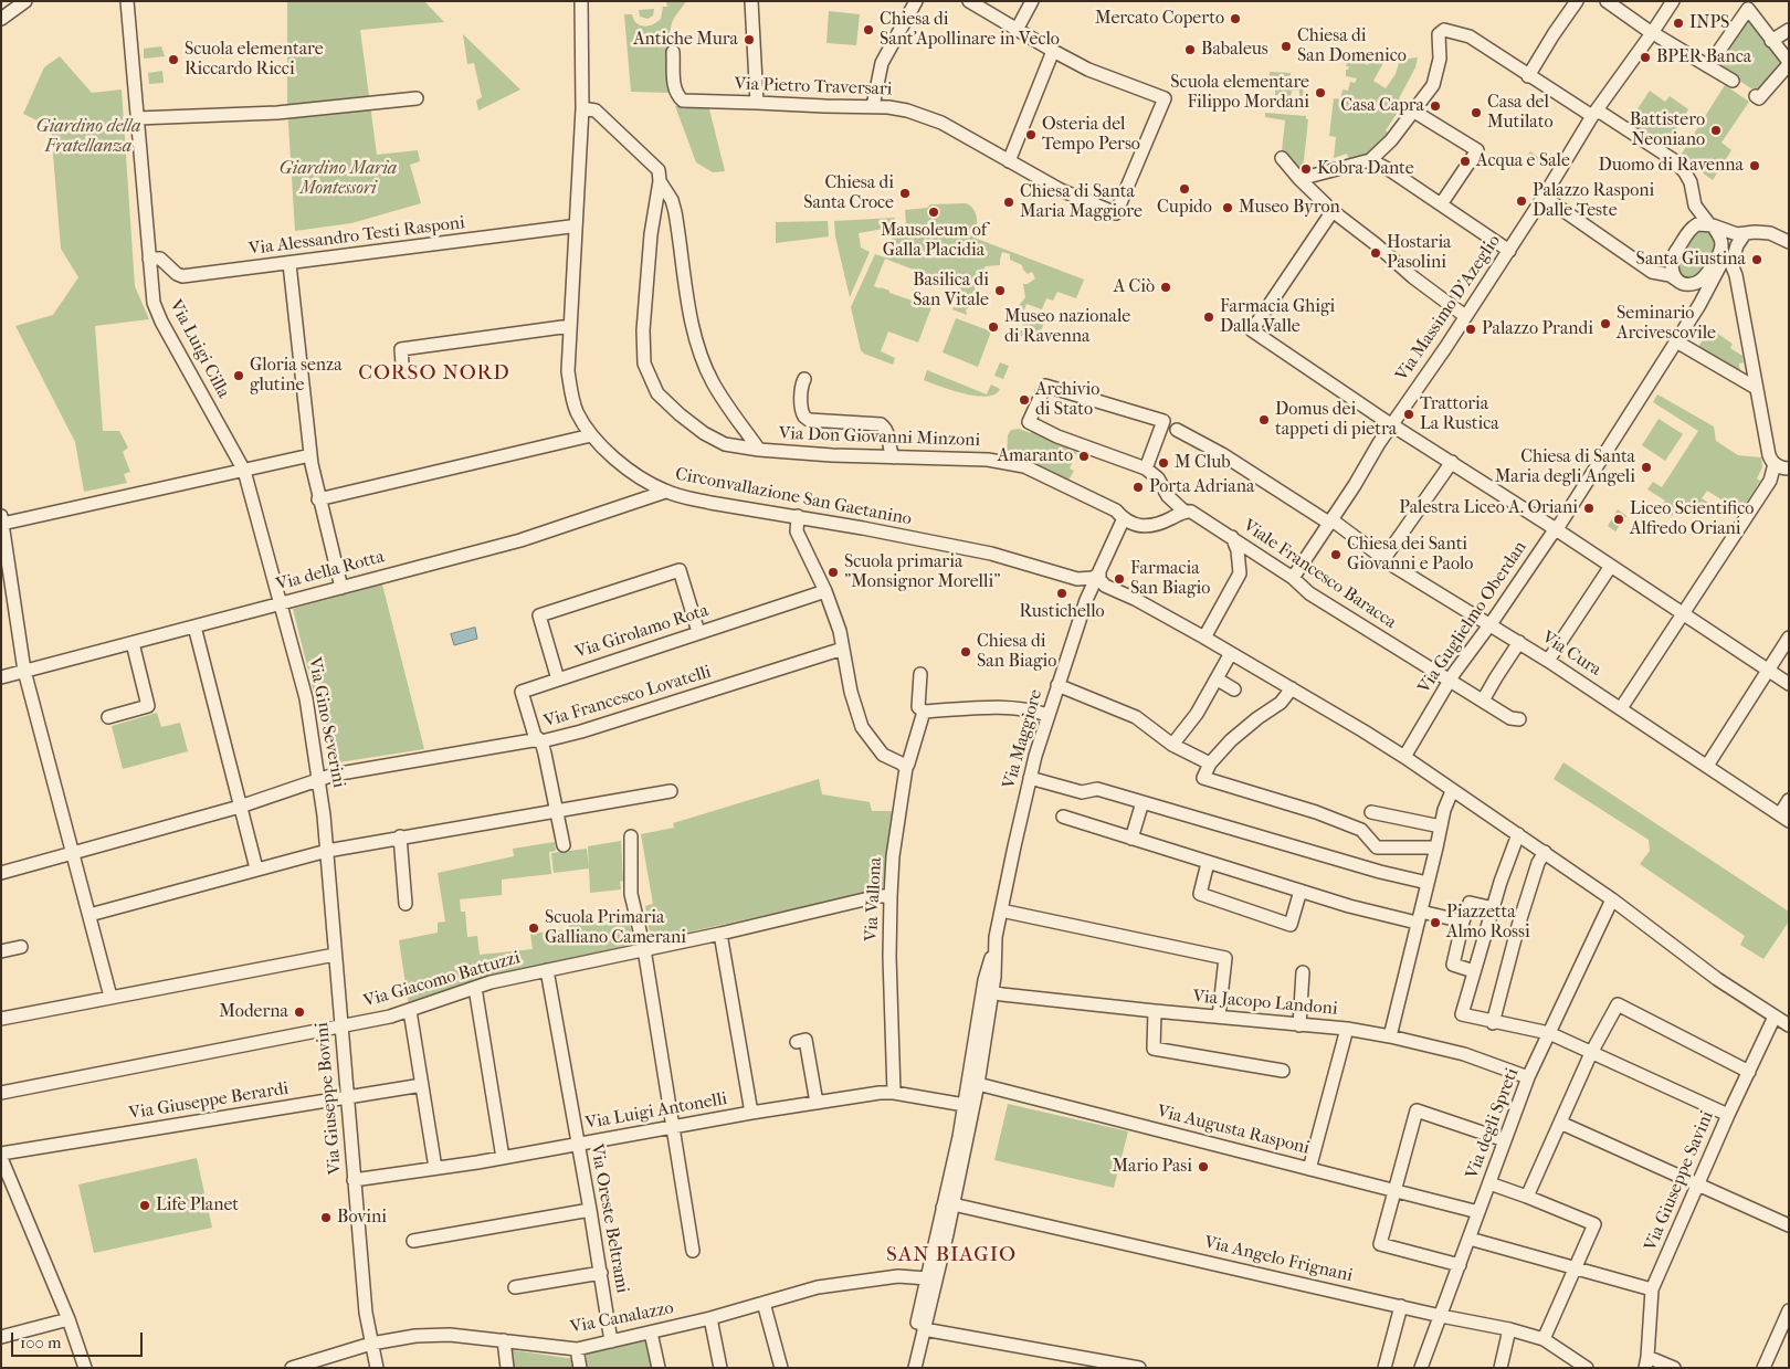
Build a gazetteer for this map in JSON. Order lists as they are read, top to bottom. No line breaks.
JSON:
{"streets":{"street":["Via Pietro Traversari","Via Alessandro Testi Rasponi","Via Massimo D'Azeglio","Via Luigi Cilla","Via Don Giovanni Minzoni","Circonvallazione San Gaetanino","Via della Rotta","Viale Francesco Baracca","Via Guglielmo Oberdan","Via Girolamo Rota","Via Cura","Via Francesco Lovatelli","Via Gino Severini","Via Maggiore","Via Vallona","Via Giacomo Battuzzi","Via Jacopo Landoni","Via Giuseppe Bovini","Via Giuseppe Berardi","Via Luigi Antonelli","Via degli Spreti","Via Augusta Rasponi","Via Giuseppe Savini","Via Oreste Beltrami","Via Angelo Frignani","Via Canalazzo"]},"crossings":[["Via Alessandro Testi Rasponi","Via Luigi Cilla"],["Via Alessandro Testi Rasponi","Circonvallazione San Gaetanino"],["Via Massimo D'Azeglio","Viale Francesco Baracca"],["Via Massimo D'Azeglio","Via Cura"],["Via Luigi Cilla","Via della Rotta"],["Via Luigi Cilla","Via Gino Severini"],["Via Don Giovanni Minzoni","Circonvallazione San Gaetanino"],["Via Don Giovanni Minzoni","Via Maggiore"],["Circonvallazione San Gaetanino","Via della Rotta"],["Via della Rotta","Via Gino Severini"],["Viale Francesco Baracca","Via Guglielmo Oberdan"],["Via Guglielmo Oberdan","Via Cura"],["Via Girolamo Rota","Via Francesco Lovatelli"],["Via Francesco Lovatelli","Via Gino Severini"],["Via Gino Severini","Via Giuseppe Bovini"],["Via Maggiore","Via Jacopo Landoni"],["Via Maggiore","Via Luigi Antonelli"],["Via Maggiore","Via Augusta Rasponi"],["Via Maggiore","Via Angelo Frignani"],["Via Maggiore","Via Canalazzo"],["Via Vallona","Via Giacomo Battuzzi"],["Via Vallona","Via Luigi Antonelli"],["Via Giacomo Battuzzi","Via Giuseppe Bovini"],["Via Giacomo Battuzzi","Via Oreste Beltrami"],["Via Jacopo Landoni","Via degli Spreti"],["Via Giuseppe Bovini","Via Giuseppe Berardi"],["Via Giuseppe Bovini","Via Luigi Antonelli"],["Via Giuseppe Bovini","Via Canalazzo"],["Via Luigi Antonelli","Via Oreste Beltrami"],["Via degli Spreti","Via Augusta Rasponi"],["Via degli Spreti","Via Angelo Frignani"],["Via Oreste Beltrami","Via Canalazzo"]],"districts":["CORSO NORD","SAN BIAGIO"],"parks":["Giardino della Fratellanza","Giardino Maria Montessori"],"places":["Mercato Coperto","INPS","Chiesa di Sant'Apollinare in Veclo","Antiche Mura","Chiesa di San Domenico","Babaleus","BPER Banca","Scuola elementare Riccardo Ricci","Scuola elementare Filippo Mordani","Casa Capra","Casa del Mutilato","Battistero Neoniano","Osteria del Tempo Perso","Acqua e Sale","Duomo di Ravenna","Kobra Dante","Cupido","Chiesa di Santa Croce","Palazzo Rasponi Dalle Teste","Chiesa di Santa Maria Maggiore","Museo Byron","Mausoleum of Galla Placidia","Hostaria Pasolini","Santa Giustina","A Ciò","Basilica di San Vitale","Farmacia Ghigi Dalla Valle","Seminario Arcivescovile","Museo nazionale di Ravenna","Palazzo Prandi","Gloria senza glutine","Archivio di Stato","Trattoria La Rustica","Domus dei tappeti di pietra","Amaranto","M Club","Chiesa di Santa Maria degli Angeli","Porta Adriana","Palestra Liceo A. Oriani","Liceo Scientifico Alfredo Oriani","Chiesa dei Santi Giovanni e Paolo","Scuola primaria \"Monsignor Morelli\"","Farmacia San Biagio","Rustichello","Chiesa di San Biagio","Piazzetta Almo Rossi","Scuola Primaria Galliano Camerani","Moderna","Mario Pasi","Life Planet","Bovini"],"scale_bar":"100 m"}
